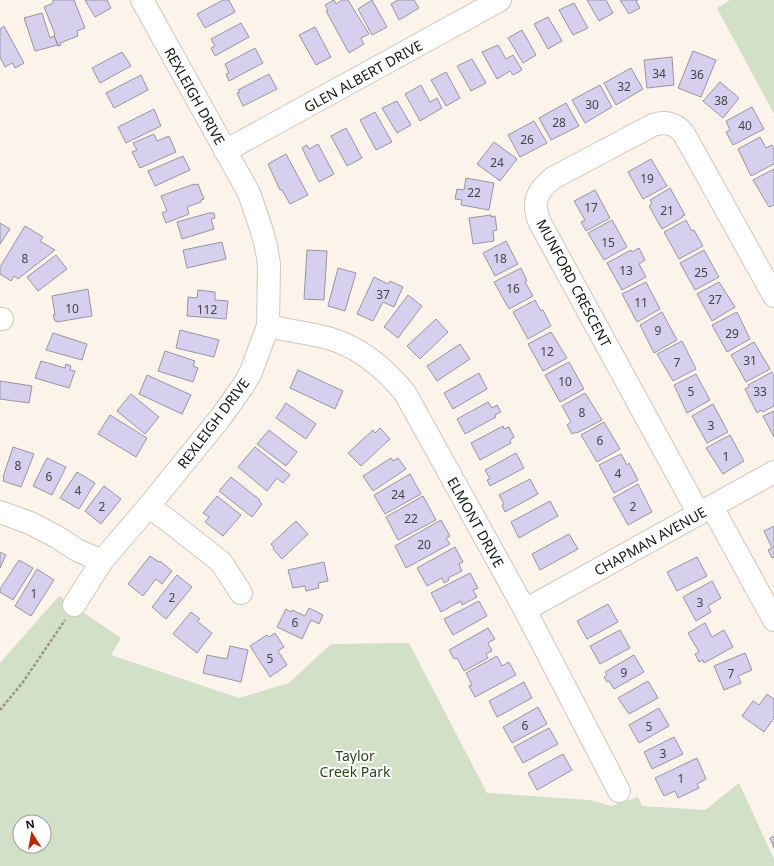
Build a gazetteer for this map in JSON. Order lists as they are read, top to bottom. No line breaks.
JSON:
{"streets":{"street":["GLEN ALBERT DRIVE","REXLEIGH DRIVE","MUNFORD CRESCENT","ELMONT DRIVE","CHAPMAN AVENUE"]},"crossings":[["GLEN ALBERT DRIVE","REXLEIGH DRIVE"],["REXLEIGH DRIVE","ELMONT DRIVE"],["MUNFORD CRESCENT","CHAPMAN AVENUE"],["ELMONT DRIVE","CHAPMAN AVENUE"]],"parks":["Taylor Creek Park"],"house_numbers":["34","36","32","38","30","28","40","26","24","19","22","17","21","15","8","18","13","25","16","37","27","11","10","112","9","29","12","31","7","10","5","33","8","3","6","1","8","4","6","4","24","2","2","22","20","1","2","3","6","5","9","7","6","5","3","1"],"north":"top"}
